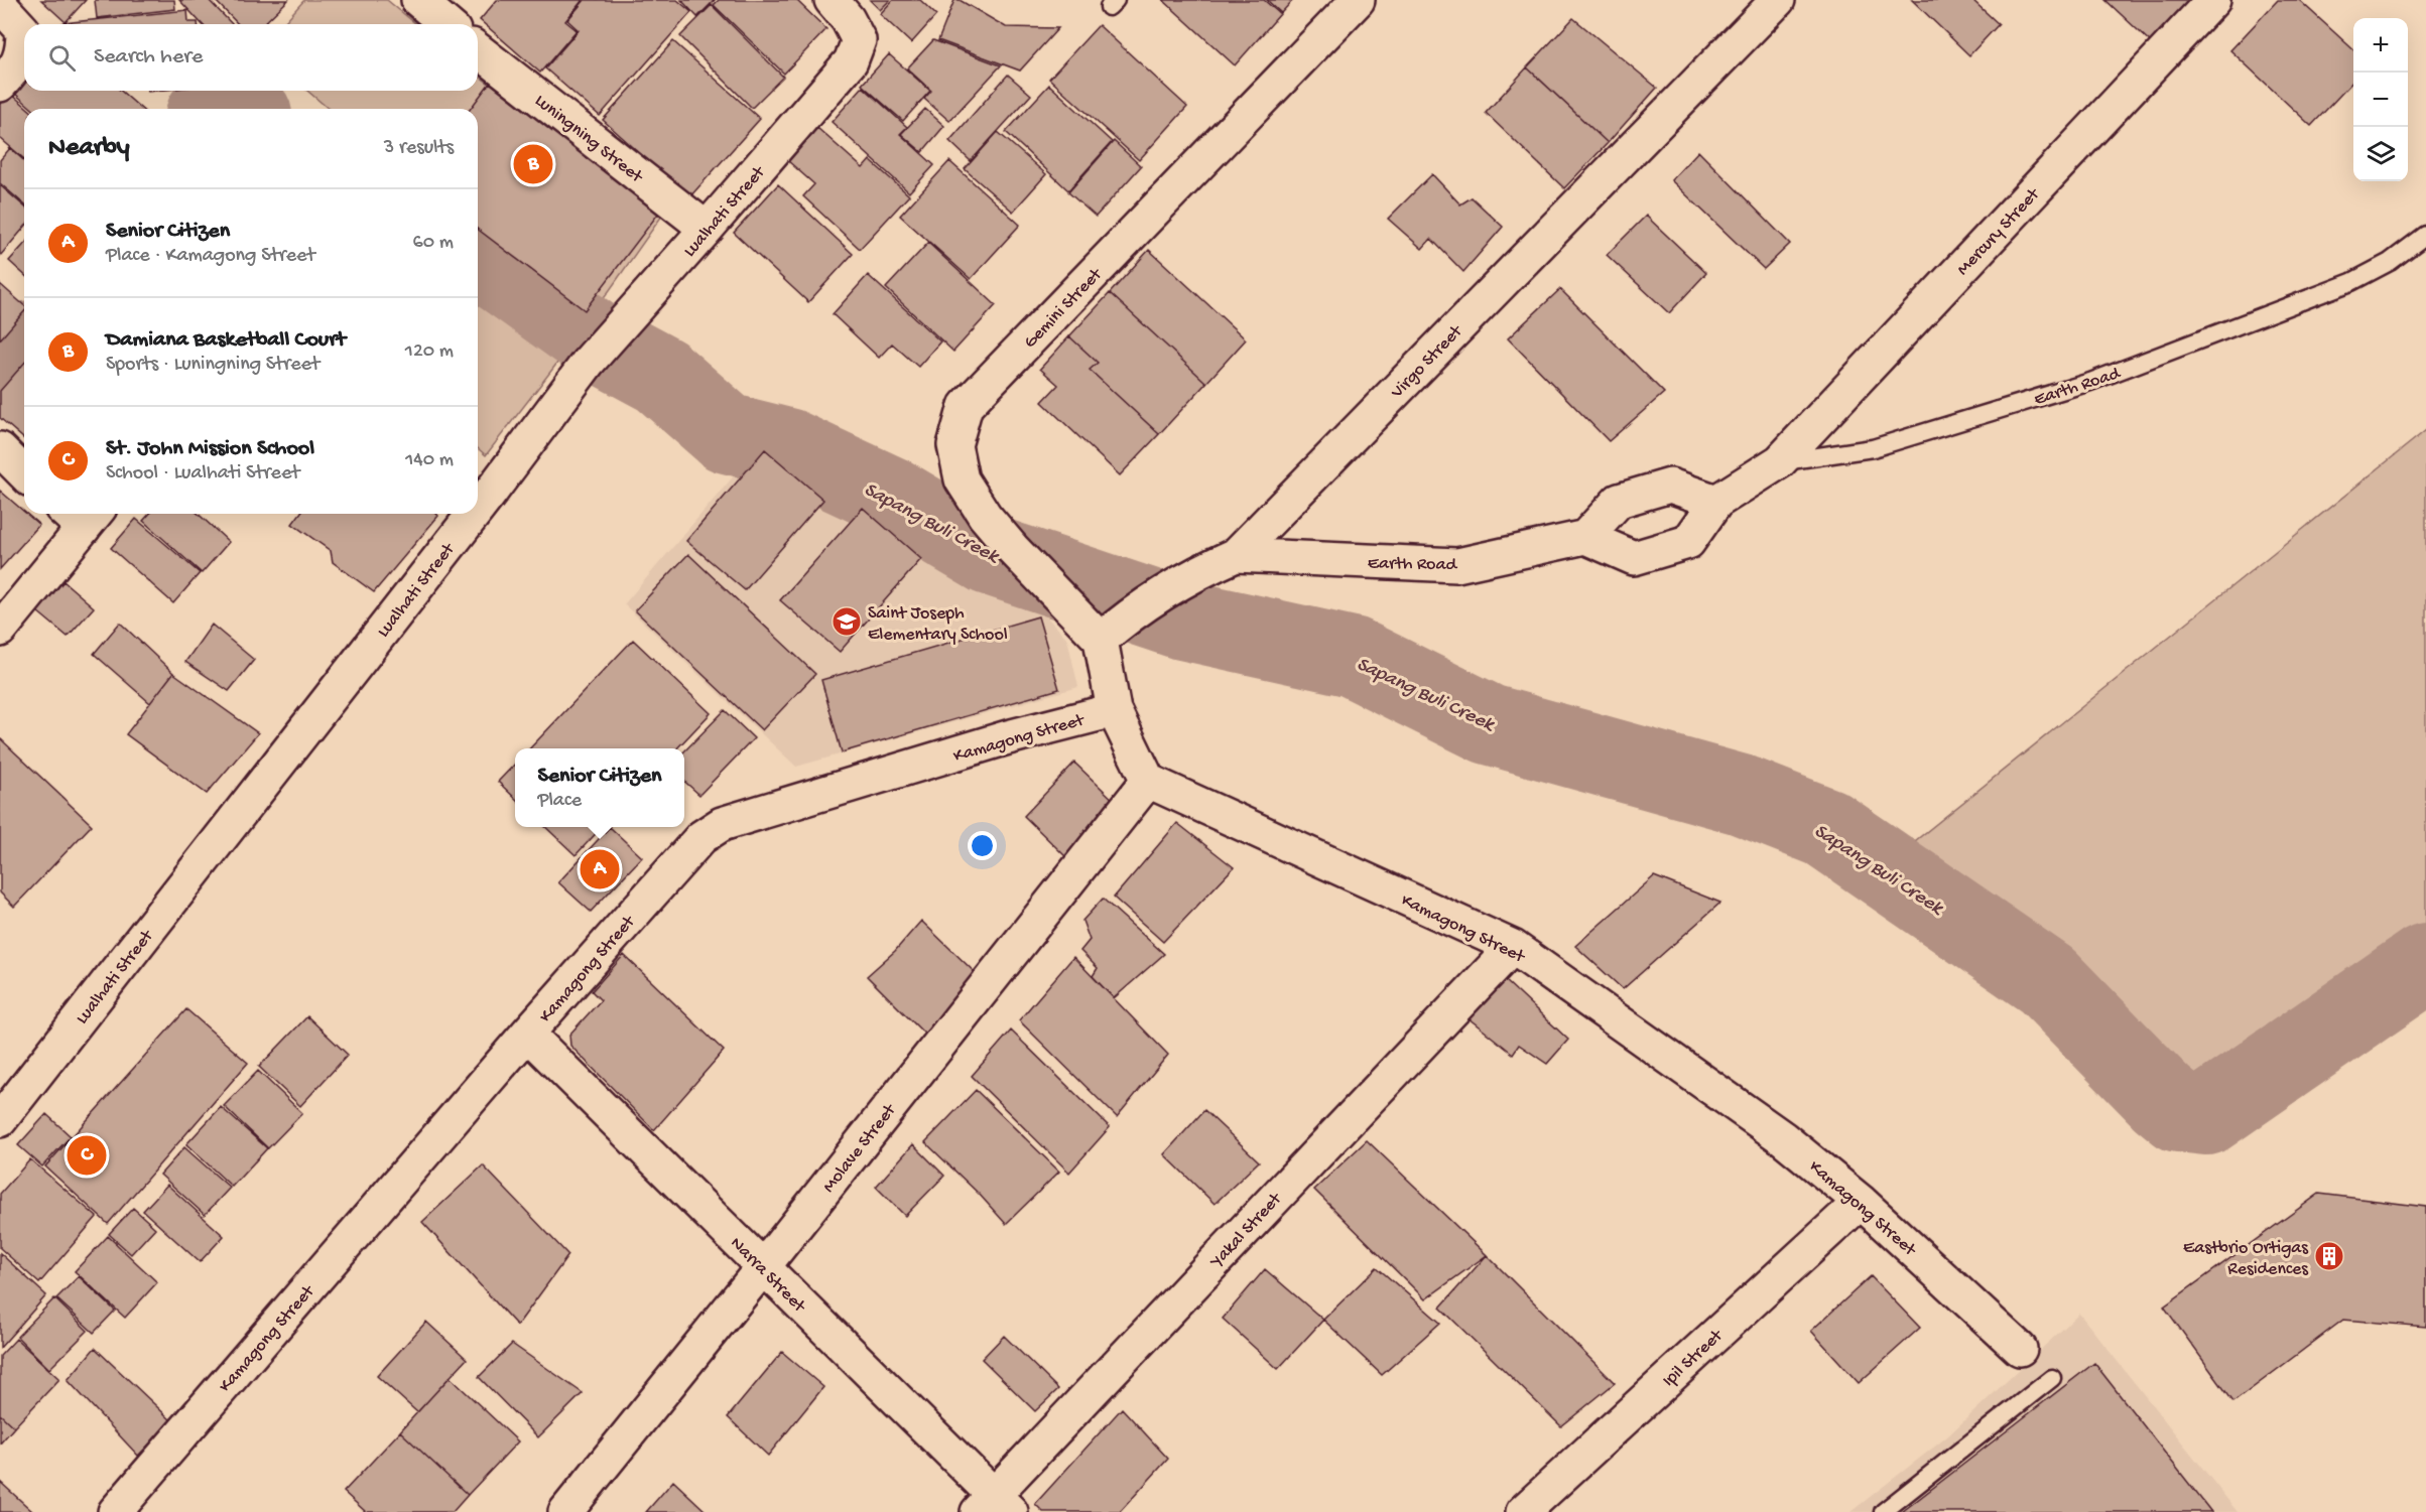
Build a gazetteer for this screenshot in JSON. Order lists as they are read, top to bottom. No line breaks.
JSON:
{"streets":{"street":["Luningning Street","Lualhati Street","Mercury Street","Gemini Street","Virgo Street","Earth Road","Kamagong Street","Molave Street","Yakal Street","Narra Street","Ipil Street"]},"crossings":[["Luningning Street","Lualhati Street"],["Mercury Street","Earth Road"],["Gemini Street","Virgo Street"],["Virgo Street","Earth Road"],["Kamagong Street","Molave Street"],["Kamagong Street","Yakal Street"],["Kamagong Street","Narra Street"],["Kamagong Street","Ipil Street"],["Molave Street","Narra Street"],["Yakal Street","Narra Street"]],"water":["Sapang Buli Creek"],"places":{"school or university":["Saint Joseph Elementary School"],"building":["Eastbrio Ortigas Residences"]},"page":{"map_buttons":["+","−"],"search":"Search here","heading":["Nearby","3 results"],"pins":["B","A","C"],"list":[{"mark":"A","name":"Senior Citizen","note":"Place · Kamagong Street","value":"60 m"},{"mark":"B","name":"Damiana Basketball Court","note":"Sports · Luningning Street","value":"120 m"},{"mark":"C","name":"St. John Mission School","note":"School · Lualhati Street","value":"140 m"}],"popup":["Senior Citizen","Place"]}}
